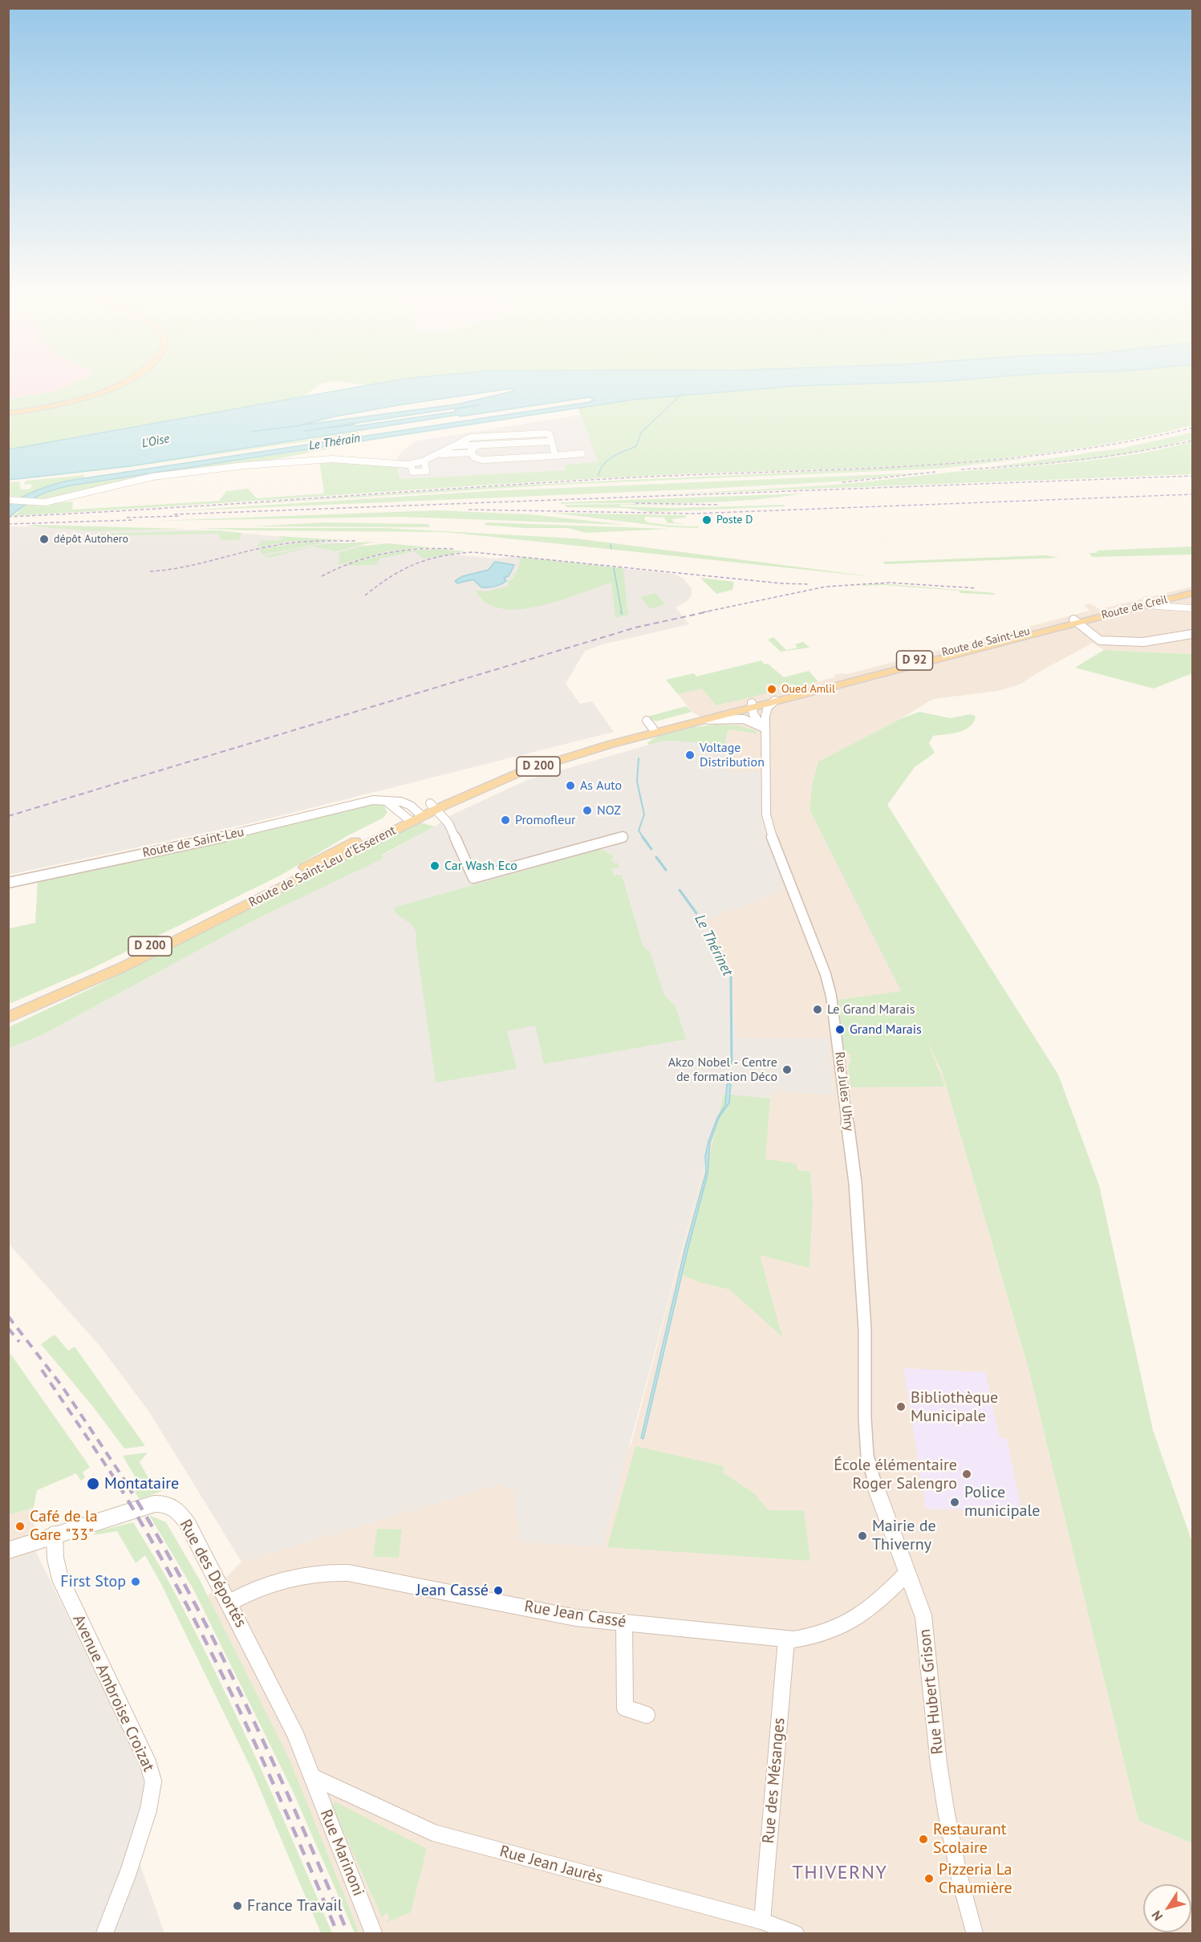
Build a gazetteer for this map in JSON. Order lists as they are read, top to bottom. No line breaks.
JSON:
{"streets":{"main road":["Route de Creil","Route de Saint-Leu","D 92","D 200","Route de Saint-Leu d'Esserent"],"street":["Rue Jules Uhry","Rue des Déportés","Rue Jean Cassé","Rue Hubert Grison","Avenue Ambroise Croizat","Rue des Mésanges","Rue Marinoni","Rue Jean Jaurès"]},"crossings":[["Route de Creil","Route de Saint-Leu"],["Route de Saint-Leu","Route de Saint-Leu d'Esserent"],["Route de Saint-Leu","Rue Jules Uhry"],["Rue Jules Uhry","Rue Hubert Grison"],["Rue des Déportés","Rue Jean Cassé"],["Rue des Déportés","Avenue Ambroise Croizat"],["Rue des Déportés","Rue Marinoni"],["Rue des Déportés","Rue Jean Jaurès"],["Rue Jean Cassé","Rue Hubert Grison"],["Rue Jean Cassé","Rue des Mésanges"],["Rue des Mésanges","Rue Jean Jaurès"],["Rue Marinoni","Rue Jean Jaurès"]],"districts":["THIVERNY"],"water":["L'Oise","Le Thérain","Le Thérinet"],"places":["Poste D","dépôt Autohero","Oued Amlil","Voltage Distribution","As Auto","NOZ","Promofleur","Car Wash Eco","Le Grand Marais","Grand Marais","Akzo Nobel - Centre de formation Déco","Bibliothèque Municipale","École élémentaire Roger Salengro","Montataire","Police municipale","Café de la Gare \"33\"","Mairie de Thiverny","First Stop","Jean Cassé","Restaurant Scolaire","Pizzeria La Chaumière","France Travail"],"north":"bottom left"}
